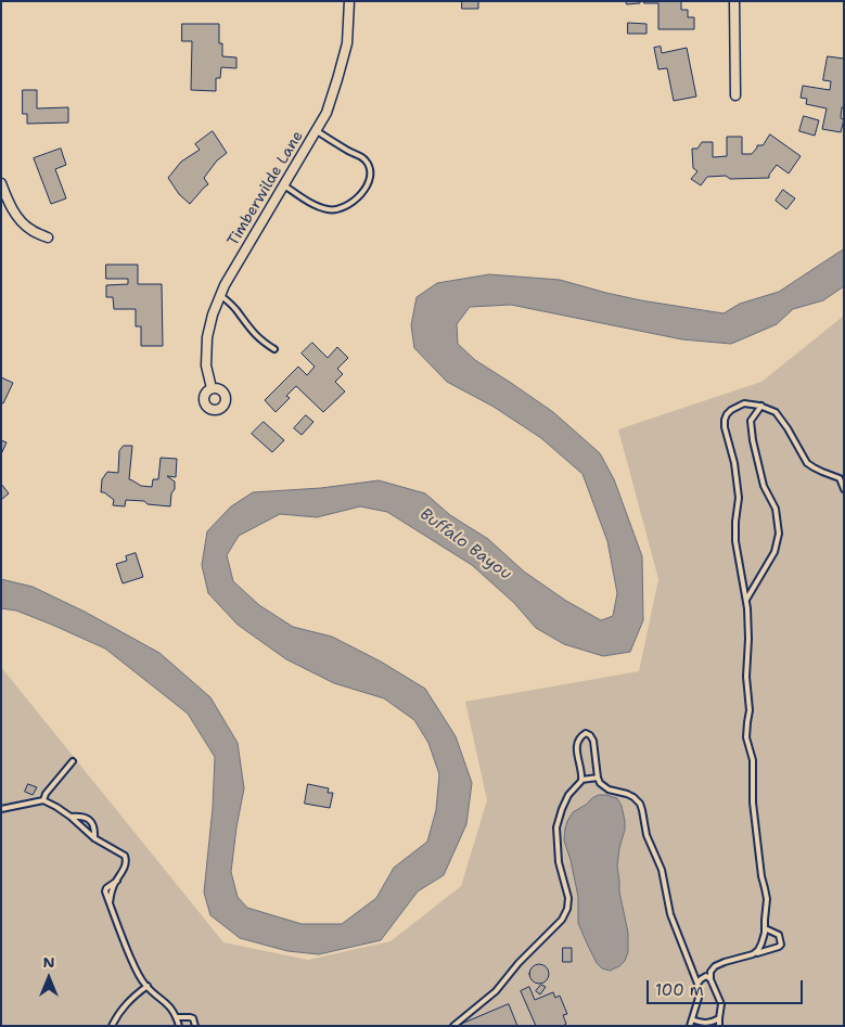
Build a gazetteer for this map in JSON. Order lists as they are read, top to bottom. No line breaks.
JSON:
{"streets":{"street":["Timberwilde Lane"]},"water":["Buffalo Bayou"],"scale_bar":"100 m","north":"top"}
